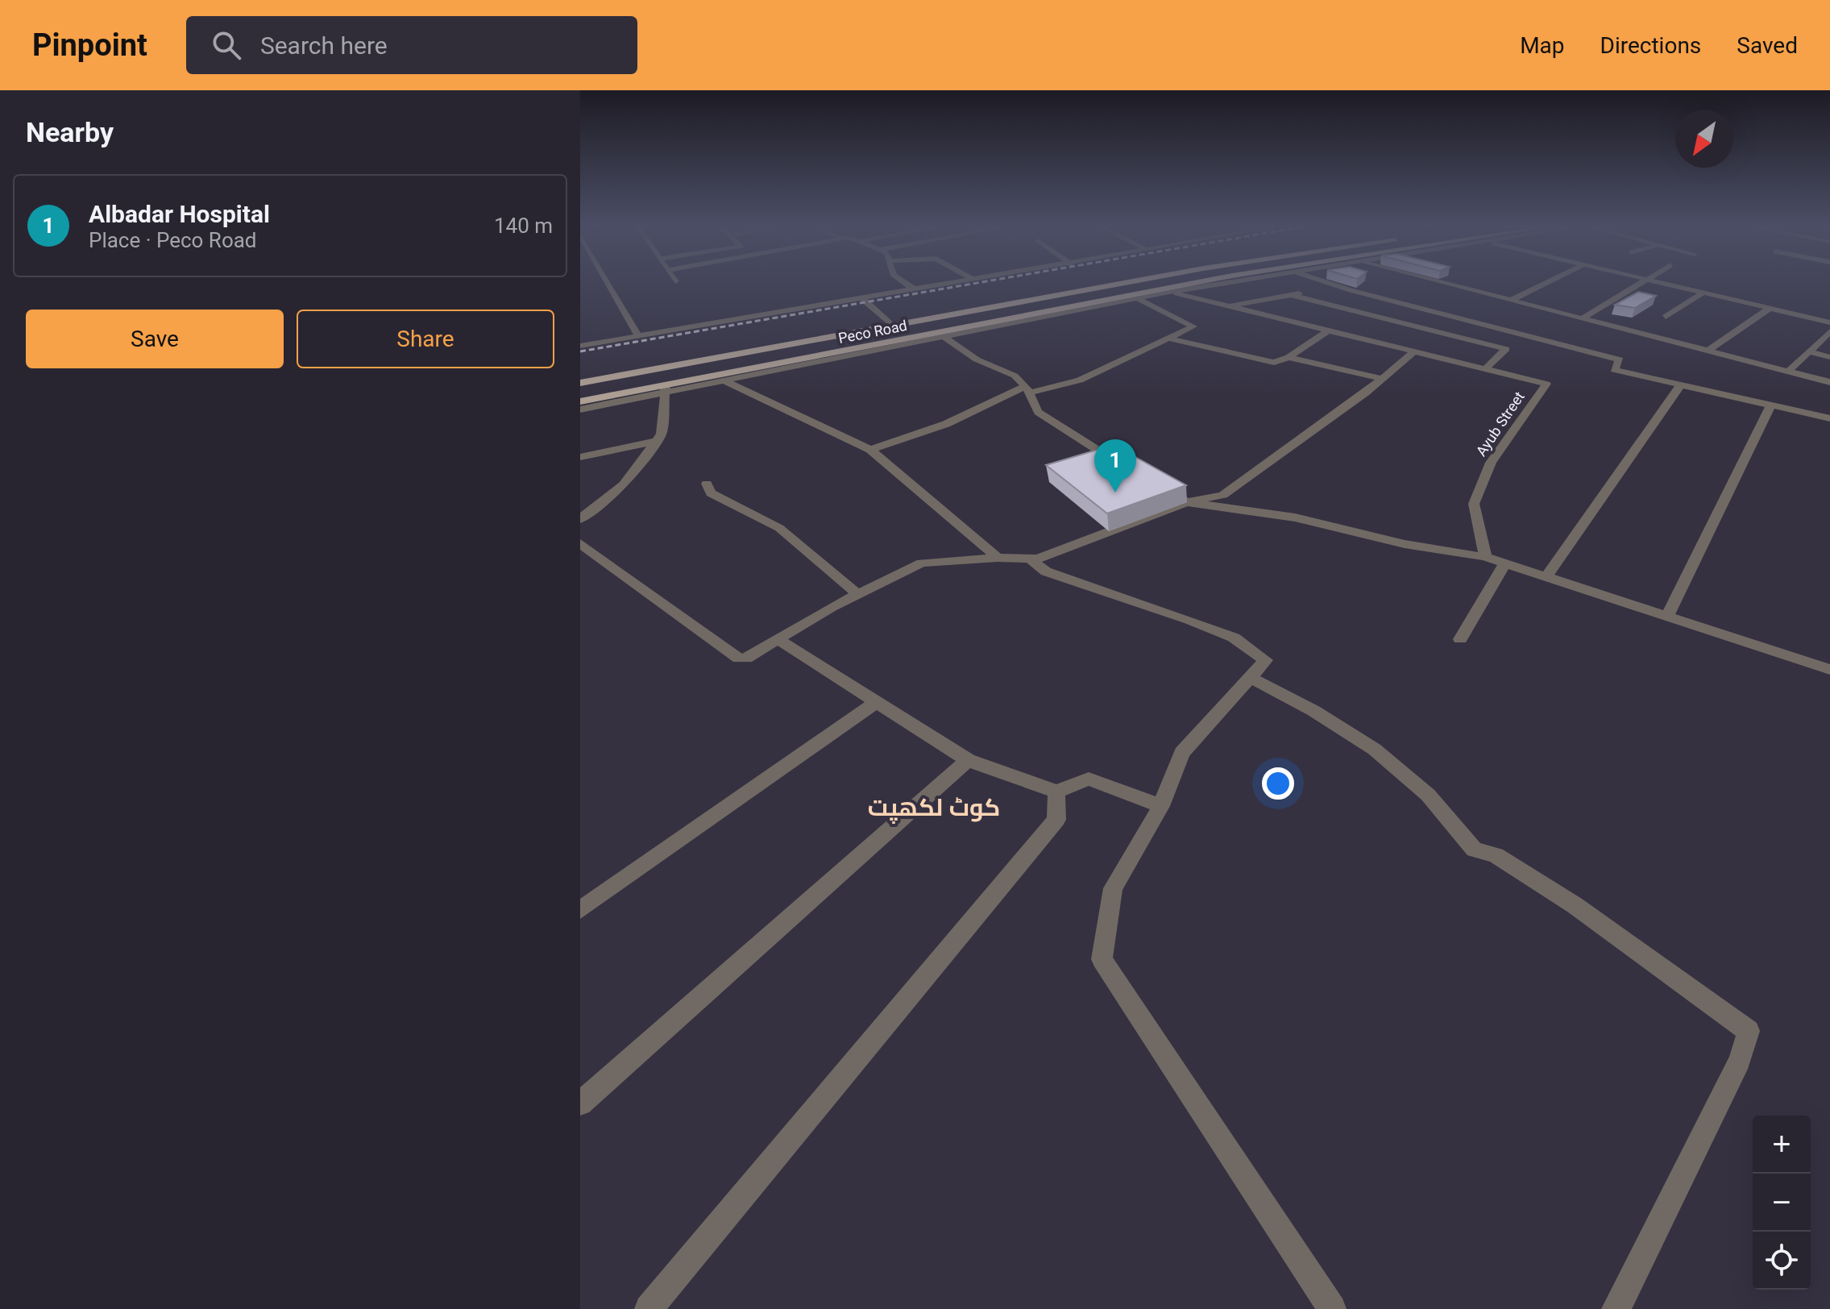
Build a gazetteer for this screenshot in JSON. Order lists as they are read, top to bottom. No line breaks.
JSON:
{"streets":{"main road":["Peco Road"],"street":["Ayub Street"]},"districts":["کوٹ لکھپت"],"north":"bottom left","page":{"header":"Pinpoint","search":"Search here","nav":["Map","Directions","Saved"],"heading":"Nearby","list":[{"mark":"1","name":"Albadar Hospital","note":"Place · Peco Road","value":"140 m"}],"buttons":["Save","Share"],"pins":"1","map_buttons":["+","−"]}}
